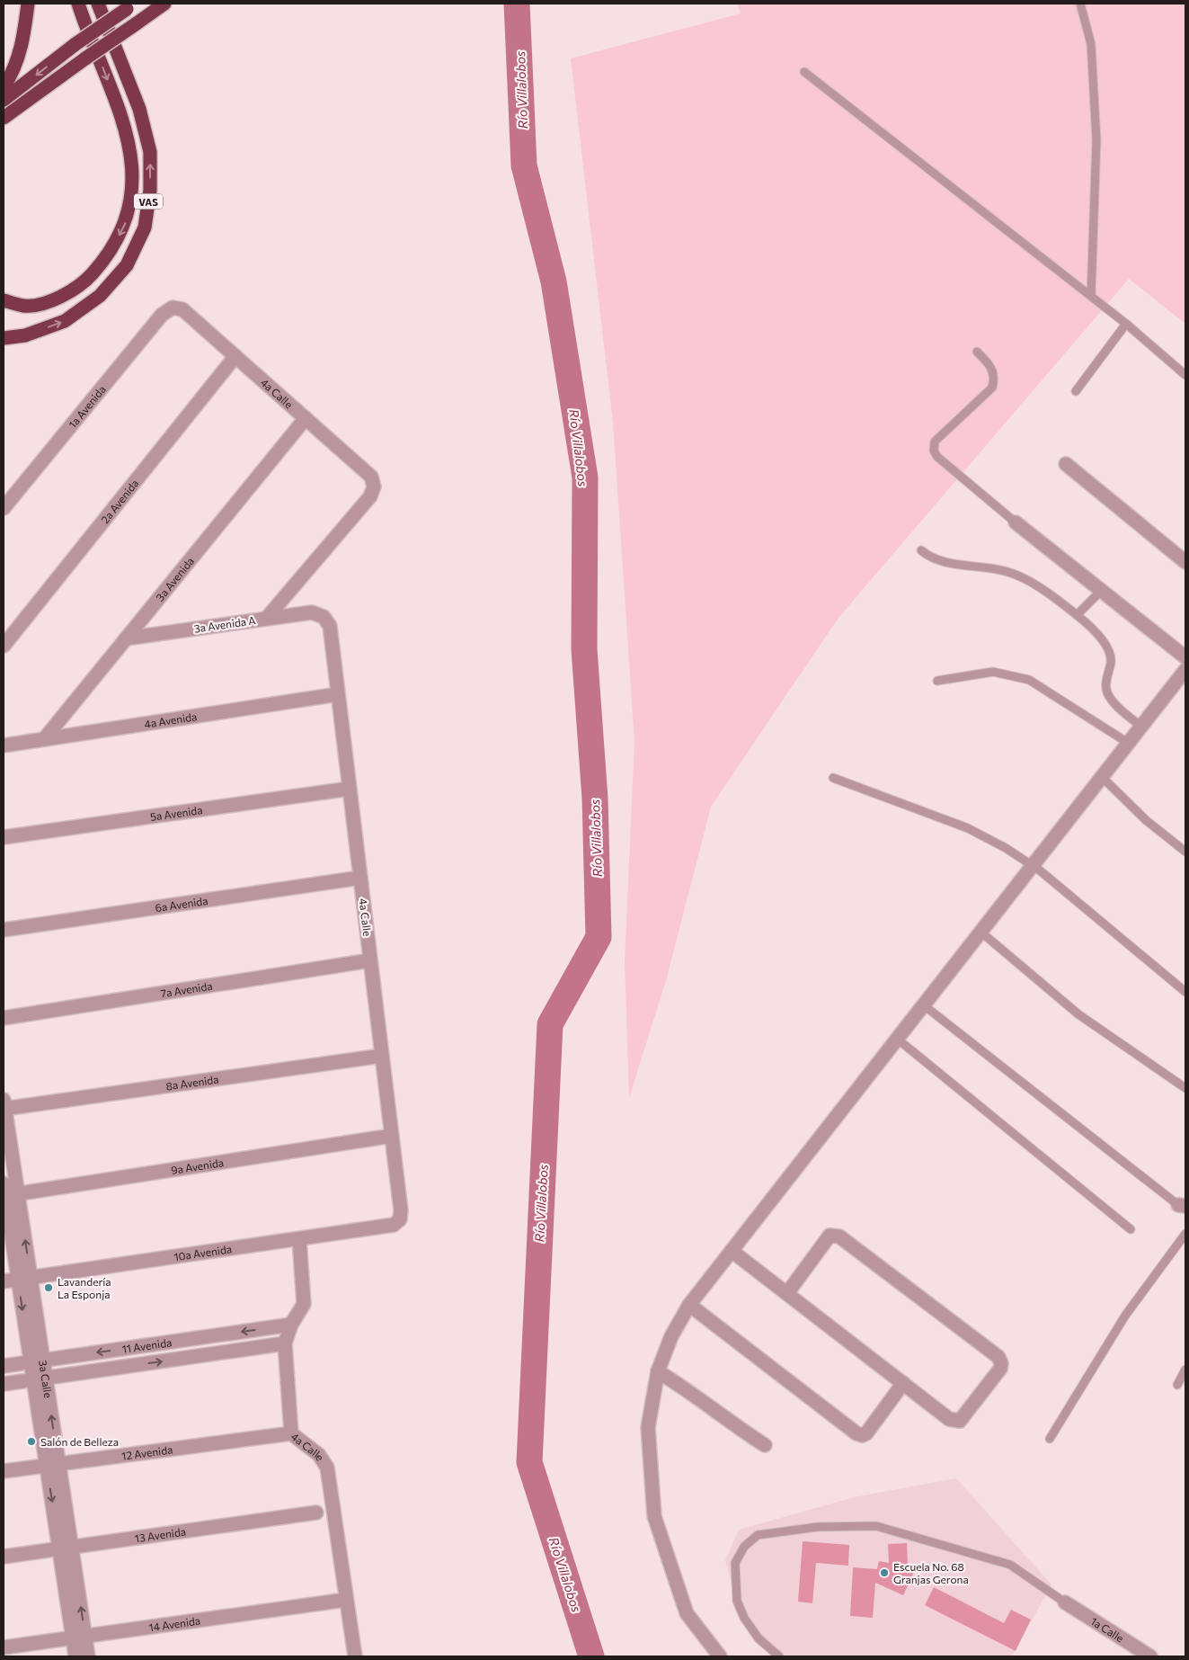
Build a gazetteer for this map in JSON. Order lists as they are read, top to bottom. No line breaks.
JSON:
{"streets":{"highway":["VAS"],"street":["4a Calle","1a Avenida","2a Avenida","3a Avenida","3a Avenida A","4a Avenida","5a Avenida","6a Avenida","7a Avenida","8a Avenida","9a Avenida","10a Avenida","11 Avenida","3a Calle","12 Avenida","13 Avenida","14 Avenida","1a Calle"]},"crossings":[["4a Calle","1a Avenida"],["4a Calle","2a Avenida"],["4a Calle","3a Avenida"],["4a Calle","3a Avenida A"],["4a Calle","4a Avenida"],["4a Calle","5a Avenida"],["4a Calle","6a Avenida"],["4a Calle","7a Avenida"],["4a Calle","8a Avenida"],["4a Calle","9a Avenida"],["4a Calle","10a Avenida"],["4a Calle","11 Avenida"],["4a Calle","12 Avenida"],["4a Calle","14 Avenida"],["3a Avenida","3a Avenida A"],["3a Avenida","4a Avenida"],["8a Avenida","3a Calle"],["9a Avenida","3a Calle"],["10a Avenida","3a Calle"],["11 Avenida","3a Calle"],["3a Calle","12 Avenida"],["3a Calle","13 Avenida"],["3a Calle","14 Avenida"]],"water":["Río Villalobos"],"places":["Lavandería La Esponja","Salón de Belleza","Escuela No. 68 Granjas Gerona"]}
